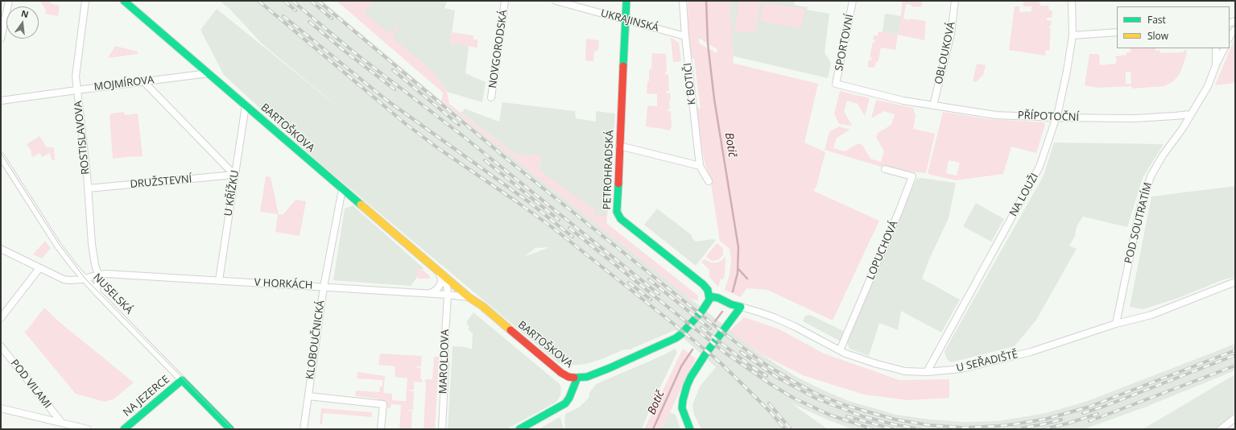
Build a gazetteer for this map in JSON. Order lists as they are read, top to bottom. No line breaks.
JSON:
{"streets":{"street":["UKRAJINSKÁ","SPORTOVNÍ","NOVGORODSKÁ","OBLOUKOVÁ","MOJMÍROVA","K BOTIČI","PŘÍPOTOČNÍ","BARTOŠKOVA","ROSTISLAVOVA","PETROHRADSKÁ","DRUŽSTEVNÍ","U KŘÍŽKU","NA LOUŽI","POD SOUTRATÍM","LOPUCHOVÁ","V HORKÁCH","NUSELSKÁ","KLOBOUČNICKÁ","MAROLDOVA","U SEŘADIŠTĚ","POD VILAMI","NA JEZERCE"]},"crossings":[["UKRAJINSKÁ","K BOTIČI"],["UKRAJINSKÁ","PETROHRADSKÁ"],["SPORTOVNÍ","PŘÍPOTOČNÍ"],["OBLOUKOVÁ","PŘÍPOTOČNÍ"],["MOJMÍROVA","BARTOŠKOVA"],["MOJMÍROVA","ROSTISLAVOVA"],["PŘÍPOTOČNÍ","NA LOUŽI"],["PŘÍPOTOČNÍ","POD SOUTRATÍM"],["BARTOŠKOVA","PETROHRADSKÁ"],["BARTOŠKOVA","U KŘÍŽKU"],["BARTOŠKOVA","V HORKÁCH"],["BARTOŠKOVA","KLOBOUČNICKÁ"],["BARTOŠKOVA","MAROLDOVA"],["ROSTISLAVOVA","DRUŽSTEVNÍ"],["ROSTISLAVOVA","V HORKÁCH"],["DRUŽSTEVNÍ","U KŘÍŽKU"],["U KŘÍŽKU","V HORKÁCH"],["NA LOUŽI","U SEŘADIŠTĚ"],["POD SOUTRATÍM","U SEŘADIŠTĚ"],["LOPUCHOVÁ","U SEŘADIŠTĚ"],["V HORKÁCH","NUSELSKÁ"],["V HORKÁCH","KLOBOUČNICKÁ"],["V HORKÁCH","MAROLDOVA"],["NUSELSKÁ","NA JEZERCE"]],"water":["Botič"],"legend":["Fast","Slow"],"north":"top"}
